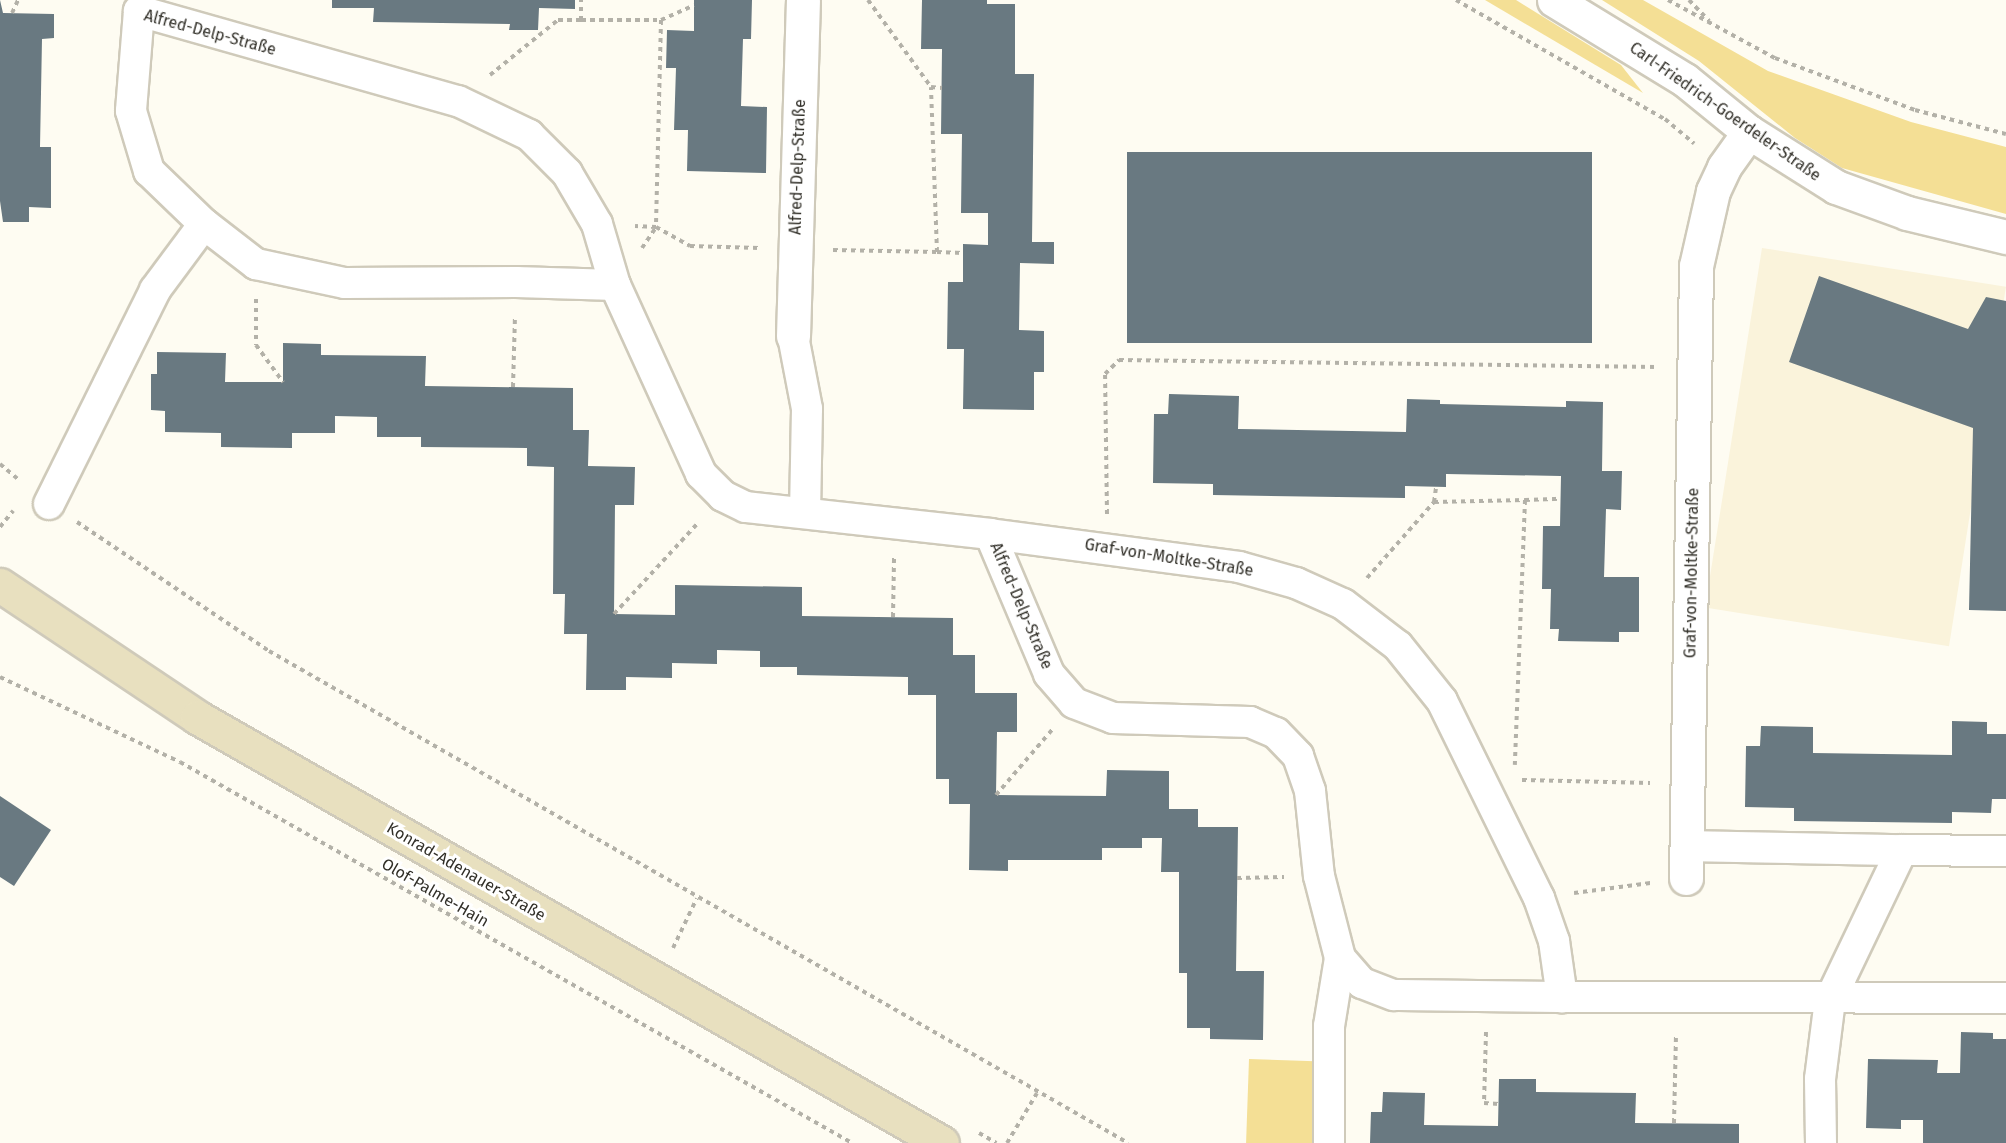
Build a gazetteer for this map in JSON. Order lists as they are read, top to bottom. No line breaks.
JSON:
{"streets":{"main road":["Konrad-Adenauer-Straße"],"street":["Alfred-Delp-Straße","Carl-Friedrich-Goerdeler-Straße","Graf-von-Moltke-Straße"],"path":["Olof-Palme-Hain"]},"crossings":[["Alfred-Delp-Straße","Graf-von-Moltke-Straße"],["Carl-Friedrich-Goerdeler-Straße","Graf-von-Moltke-Straße"]]}
